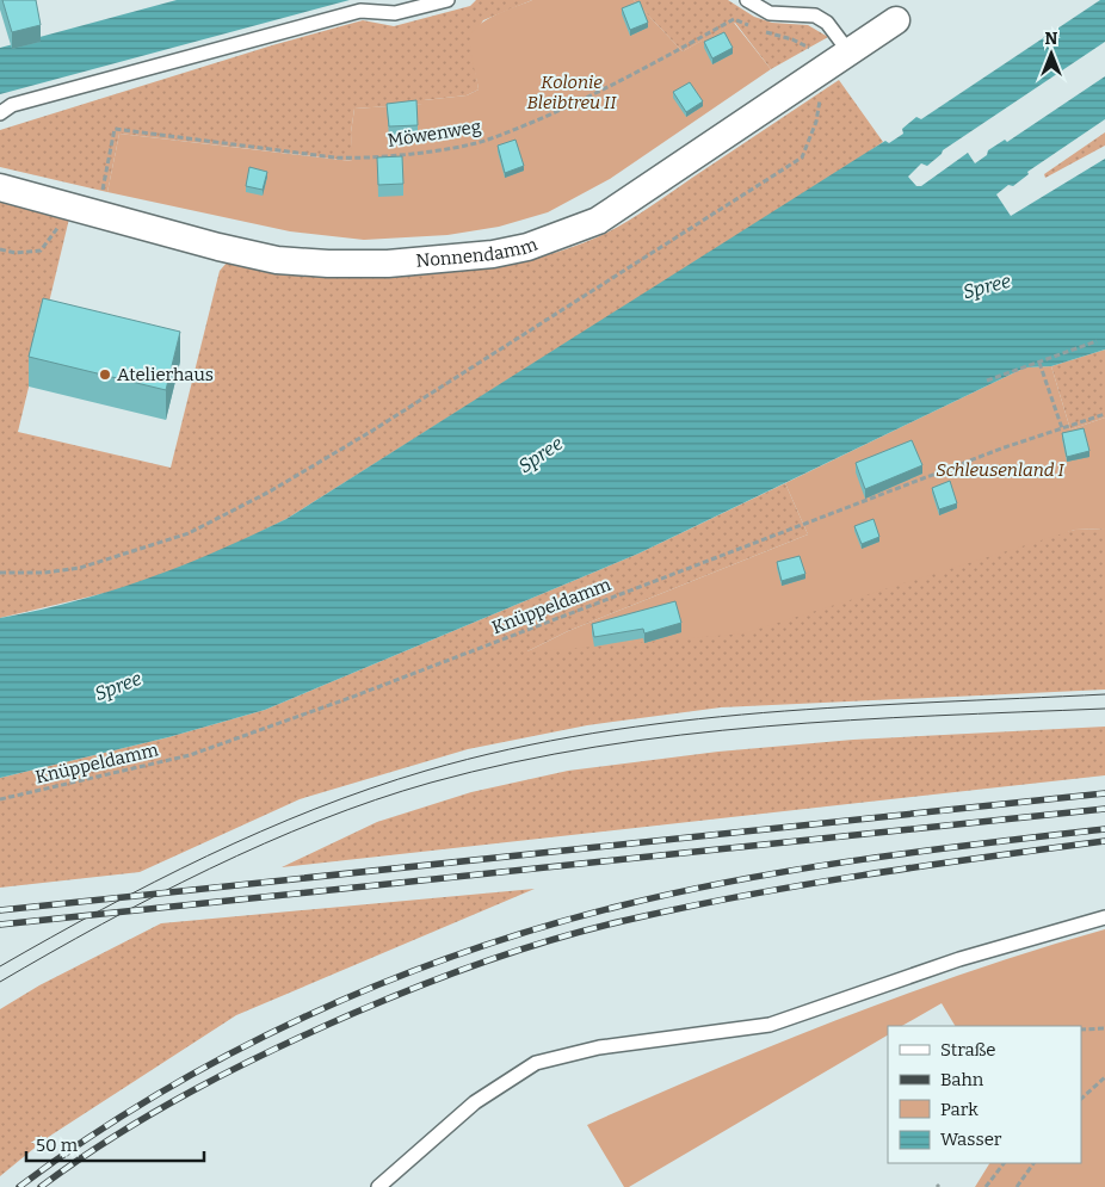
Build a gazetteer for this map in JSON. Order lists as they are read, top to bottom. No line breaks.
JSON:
{"streets":{"street":["Nonnendamm"],"path":["Möwenweg","Knüppeldamm"]},"crossings":[["Möwenweg","Nonnendamm"]],"water":["Spree"],"parks":["Kolonie Bleibtreu II","Schleusenland I"],"places":["Atelierhaus"],"legend":["Straße","Bahn","Park","Wasser"],"scale_bar":"50 m","north":"top"}
